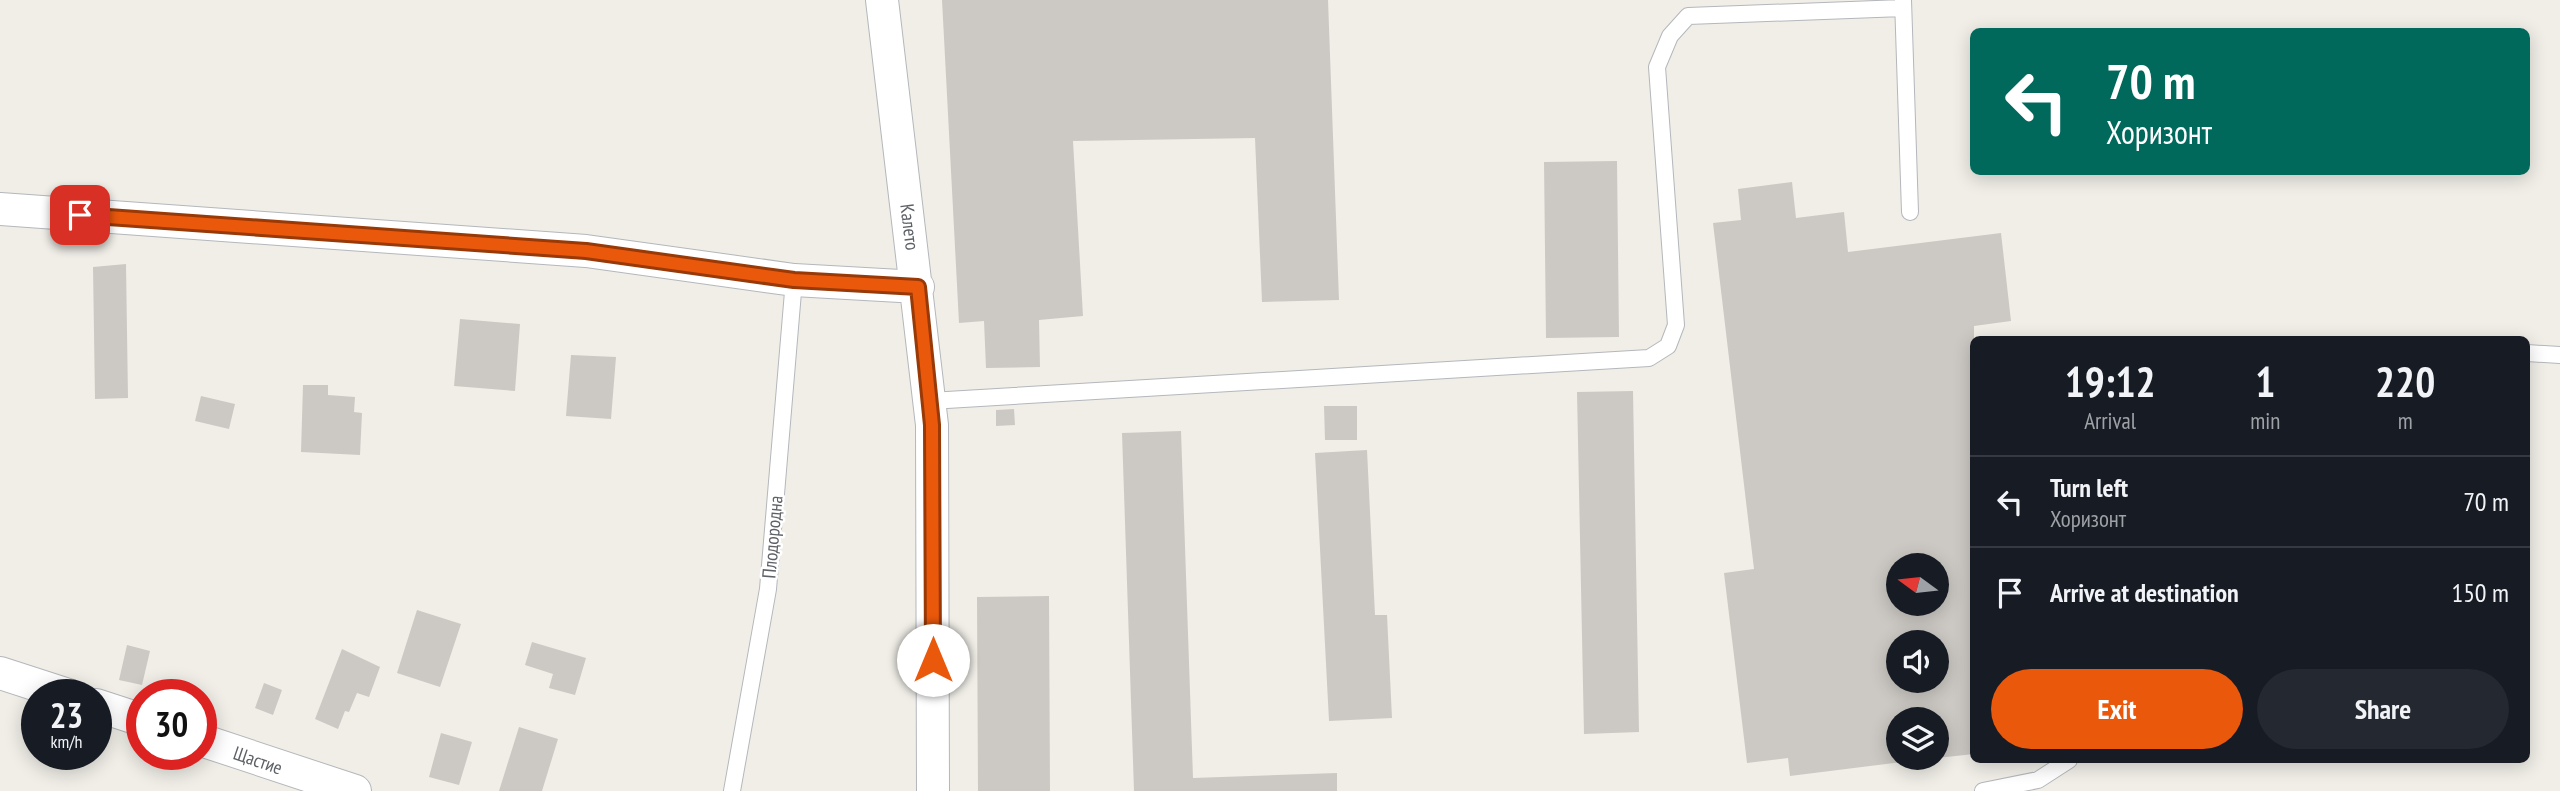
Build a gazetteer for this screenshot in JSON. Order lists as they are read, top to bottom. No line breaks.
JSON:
{"streets":{"street":["Калето","Щастие"],"lane":["Плодородна"]},"north":"left","page":{"turn":["70 m","Хоризонт"],"eta":["19:12","Arrival","1","min","220","m"],"list":[{"name":"Turn left","note":"Хоризонт","value":"70 m"},{"name":"Arrive at destination","value":"150 m"}],"buttons":["Exit","Share"],"speed":"23 km/h","limit":"30"}}
